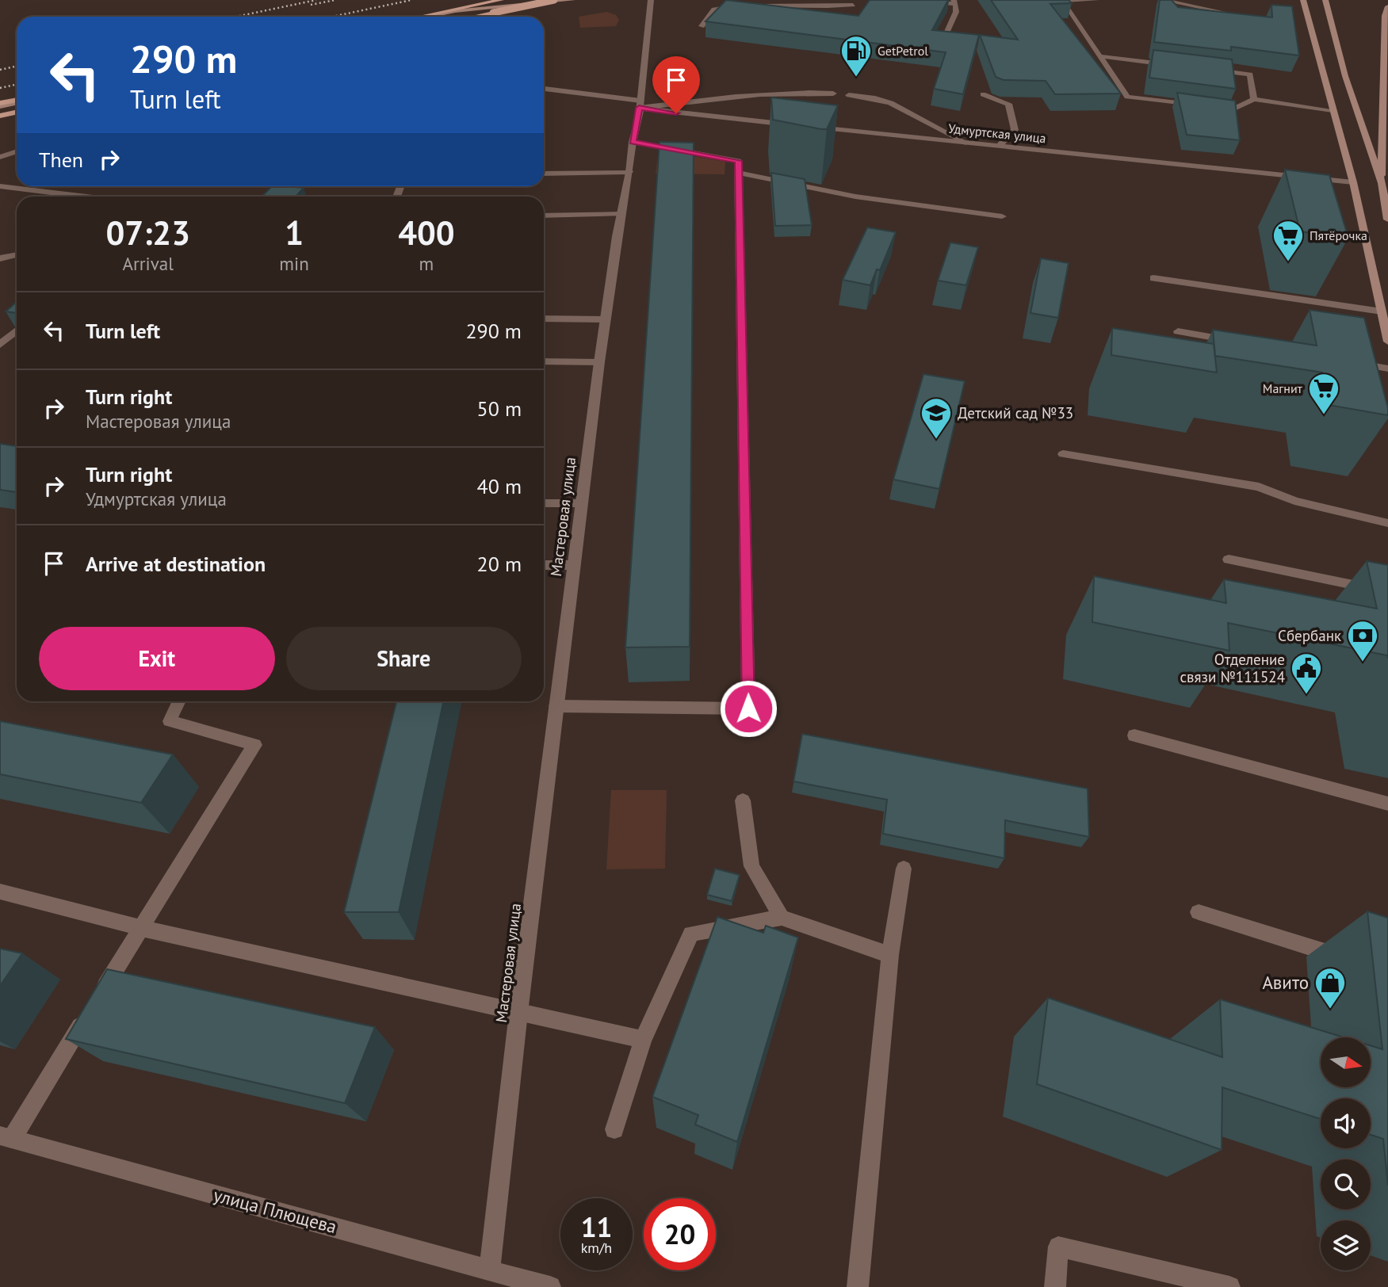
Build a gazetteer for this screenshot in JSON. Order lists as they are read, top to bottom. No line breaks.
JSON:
{"streets":{"street":["Удмуртская улица","Мастеровая улица","улица Плющева"]},"crossings":[["Мастеровая улица","улица Плющева"]],"places":{"fuel station":["GetPetrol"],"supermarket":["Пятёрочка","Магнит"],"school or university":["Детский сад №33"],"bank":["Сбербанк"],"public building":["Отделение связи №111524"],"shop":["Авито"]},"north":"right","page":{"turn":["290 m","Turn left"],"then":"Then","eta":["07:23","Arrival","1","min","400","m"],"list":[{"name":"Turn left","value":"290 m"},{"name":"Turn right","note":"Мастеровая улица","value":"50 m"},{"name":"Turn right","note":"Удмуртская улица","value":"40 m"},{"name":"Arrive at destination","value":"20 m"}],"buttons":["Exit","Share"],"speed":"11 km/h","limit":"20"}}
